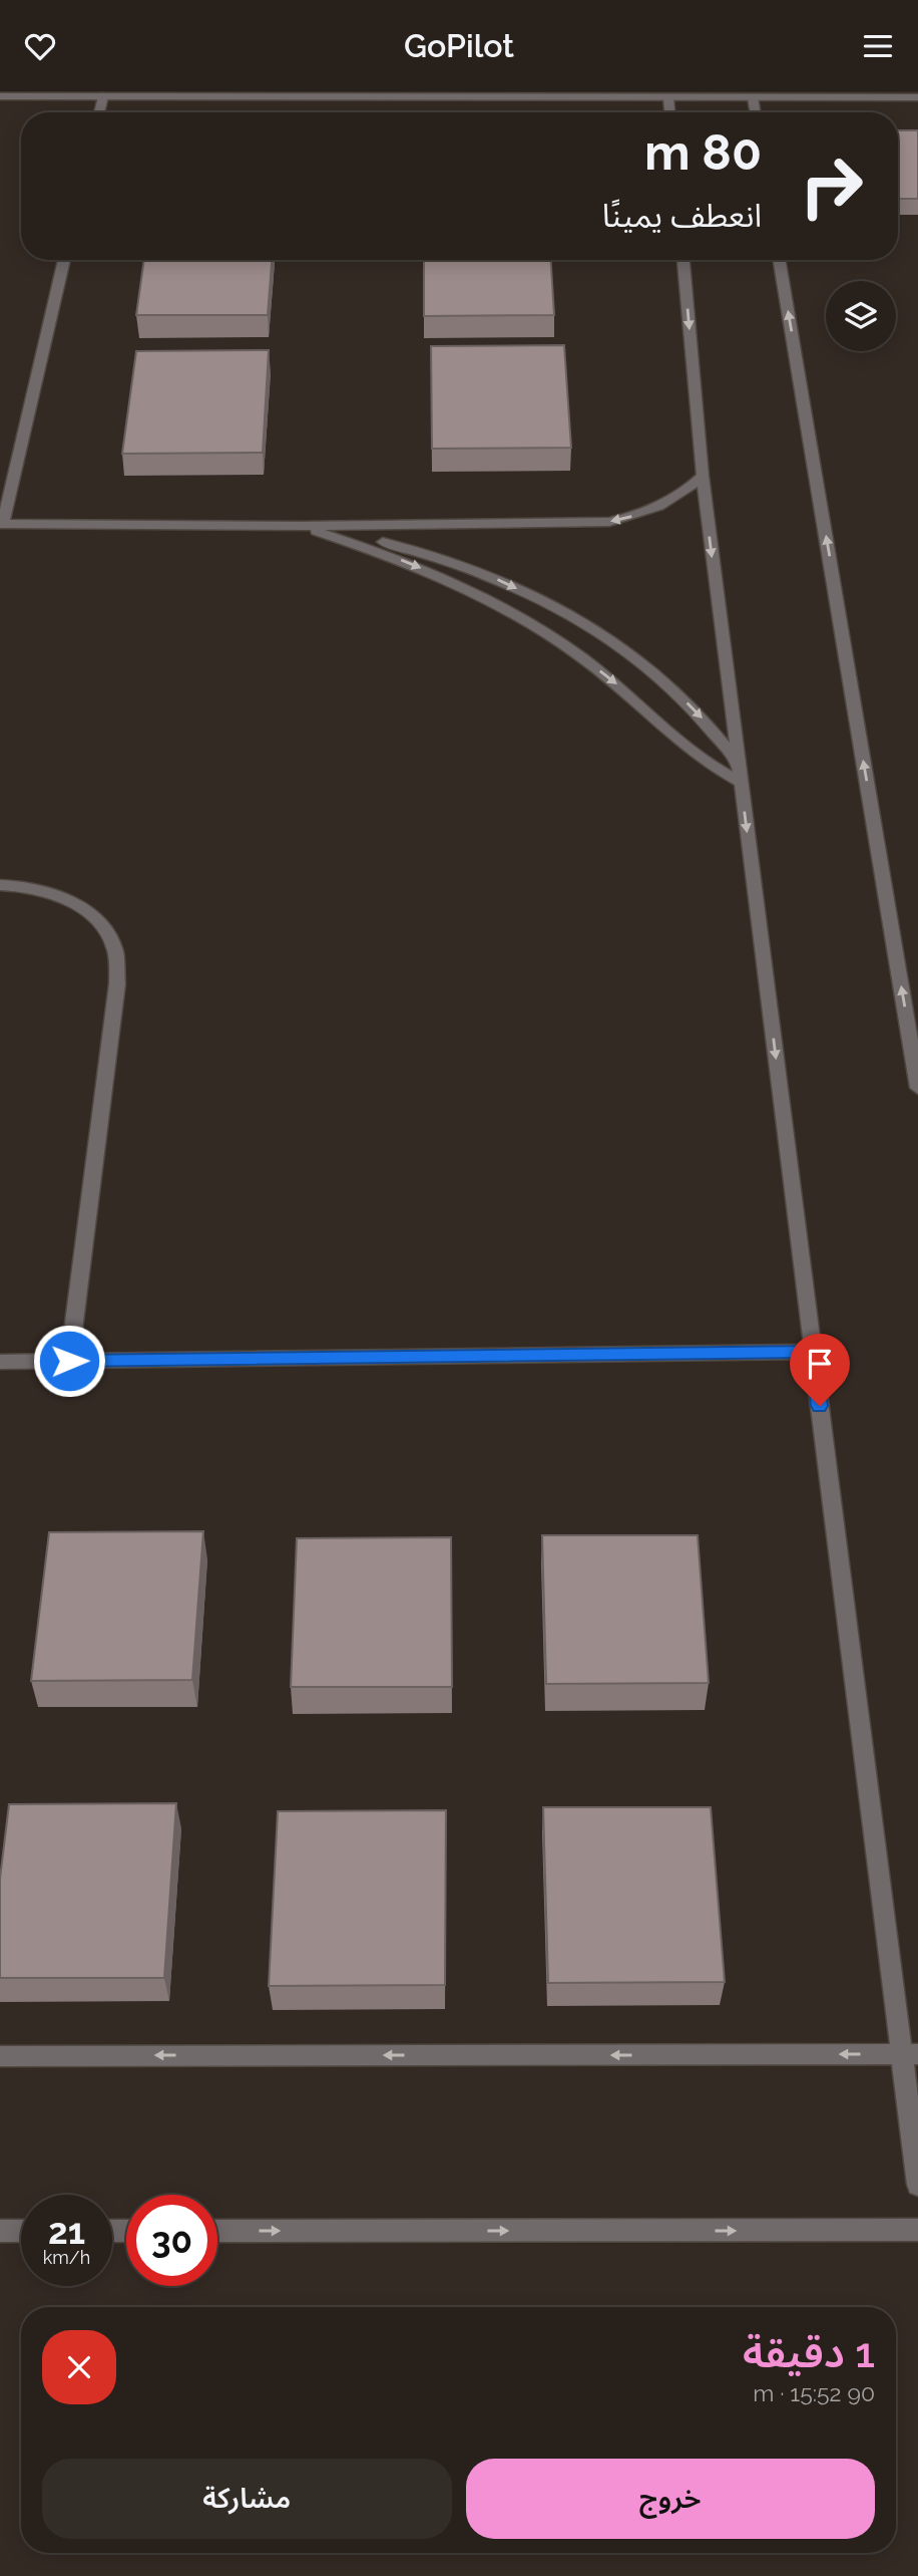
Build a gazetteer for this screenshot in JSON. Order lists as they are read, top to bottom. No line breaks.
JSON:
{"page":{"header":"GoPilot","turn":["80 m","انعطف يمينًا"],"speed":"21 km/h","limit":"30","heading":["1 دقيقة","90 m · 15:52"],"buttons":["خروج","مشاركة"]}}
